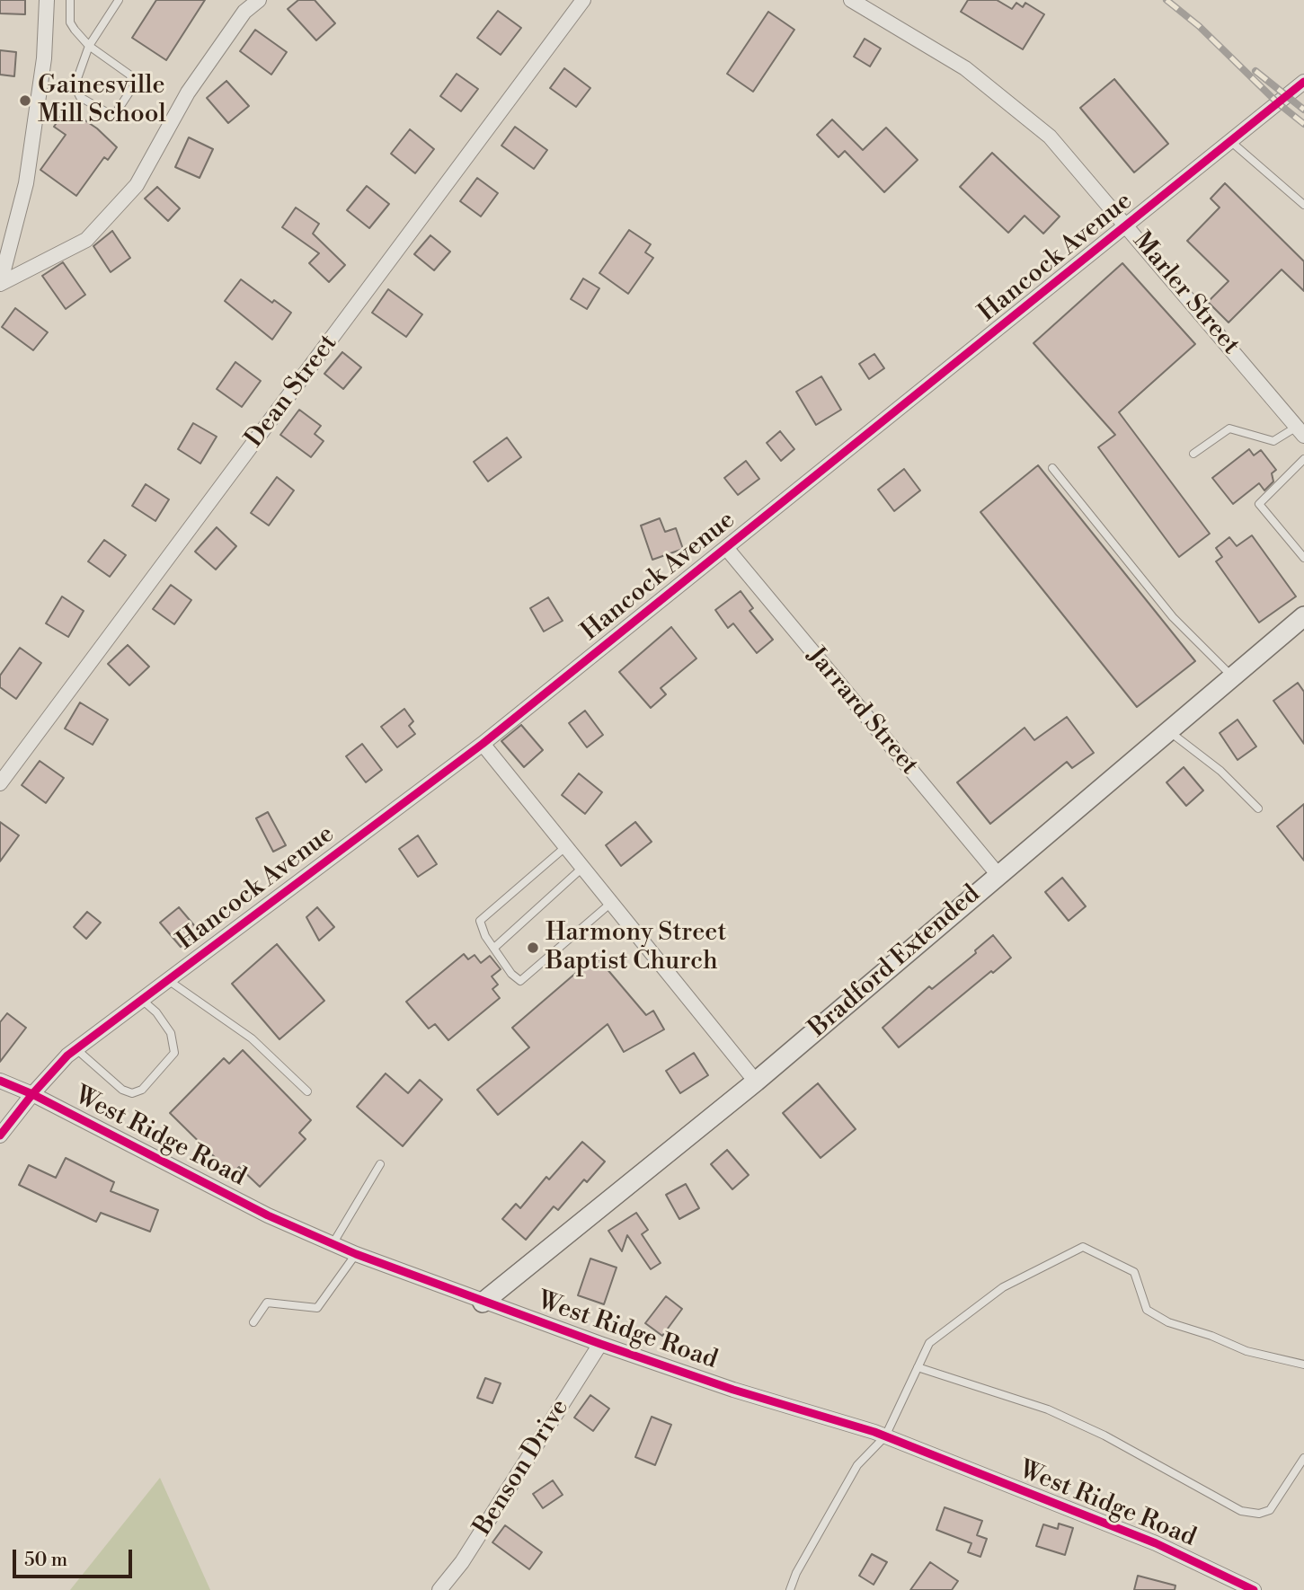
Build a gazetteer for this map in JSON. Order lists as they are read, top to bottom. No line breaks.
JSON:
{"streets":{"street":["Hancock Avenue","Marler Street","Dean Street","Jarrard Street","Bradford Extended","West Ridge Road","Benson Drive"]},"crossings":[["Hancock Avenue","Marler Street"],["Hancock Avenue","Jarrard Street"],["Hancock Avenue","West Ridge Road"],["Jarrard Street","Bradford Extended"],["Bradford Extended","West Ridge Road"],["West Ridge Road","Benson Drive"]],"places":["Gainesville Mill School","Harmony Street Baptist Church"],"scale_bar":"50 m"}
